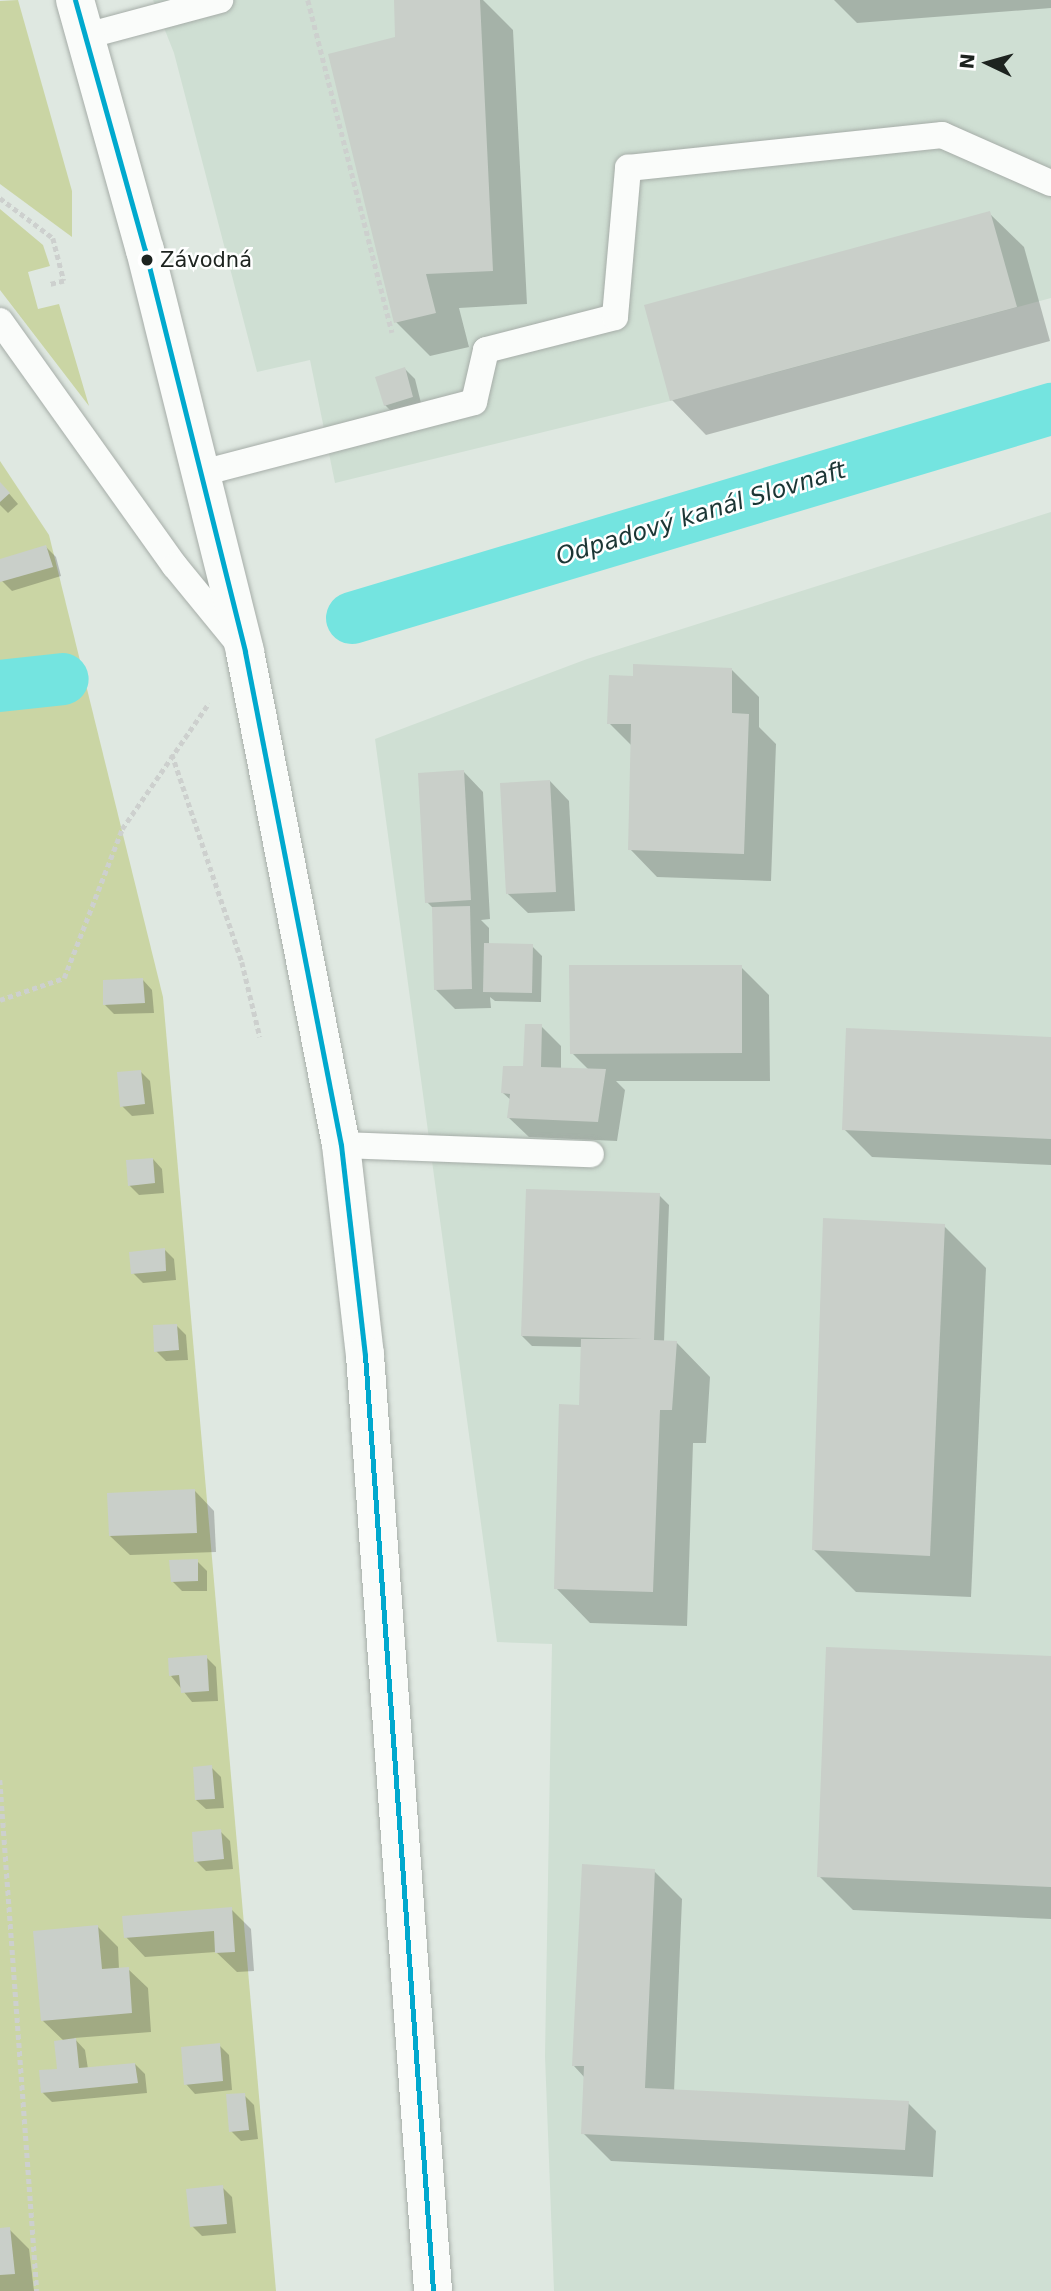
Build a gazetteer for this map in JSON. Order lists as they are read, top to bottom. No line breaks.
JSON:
{"water":["Odpadový kanál Slovnaft"],"places":["Závodná"],"north":"left"}
